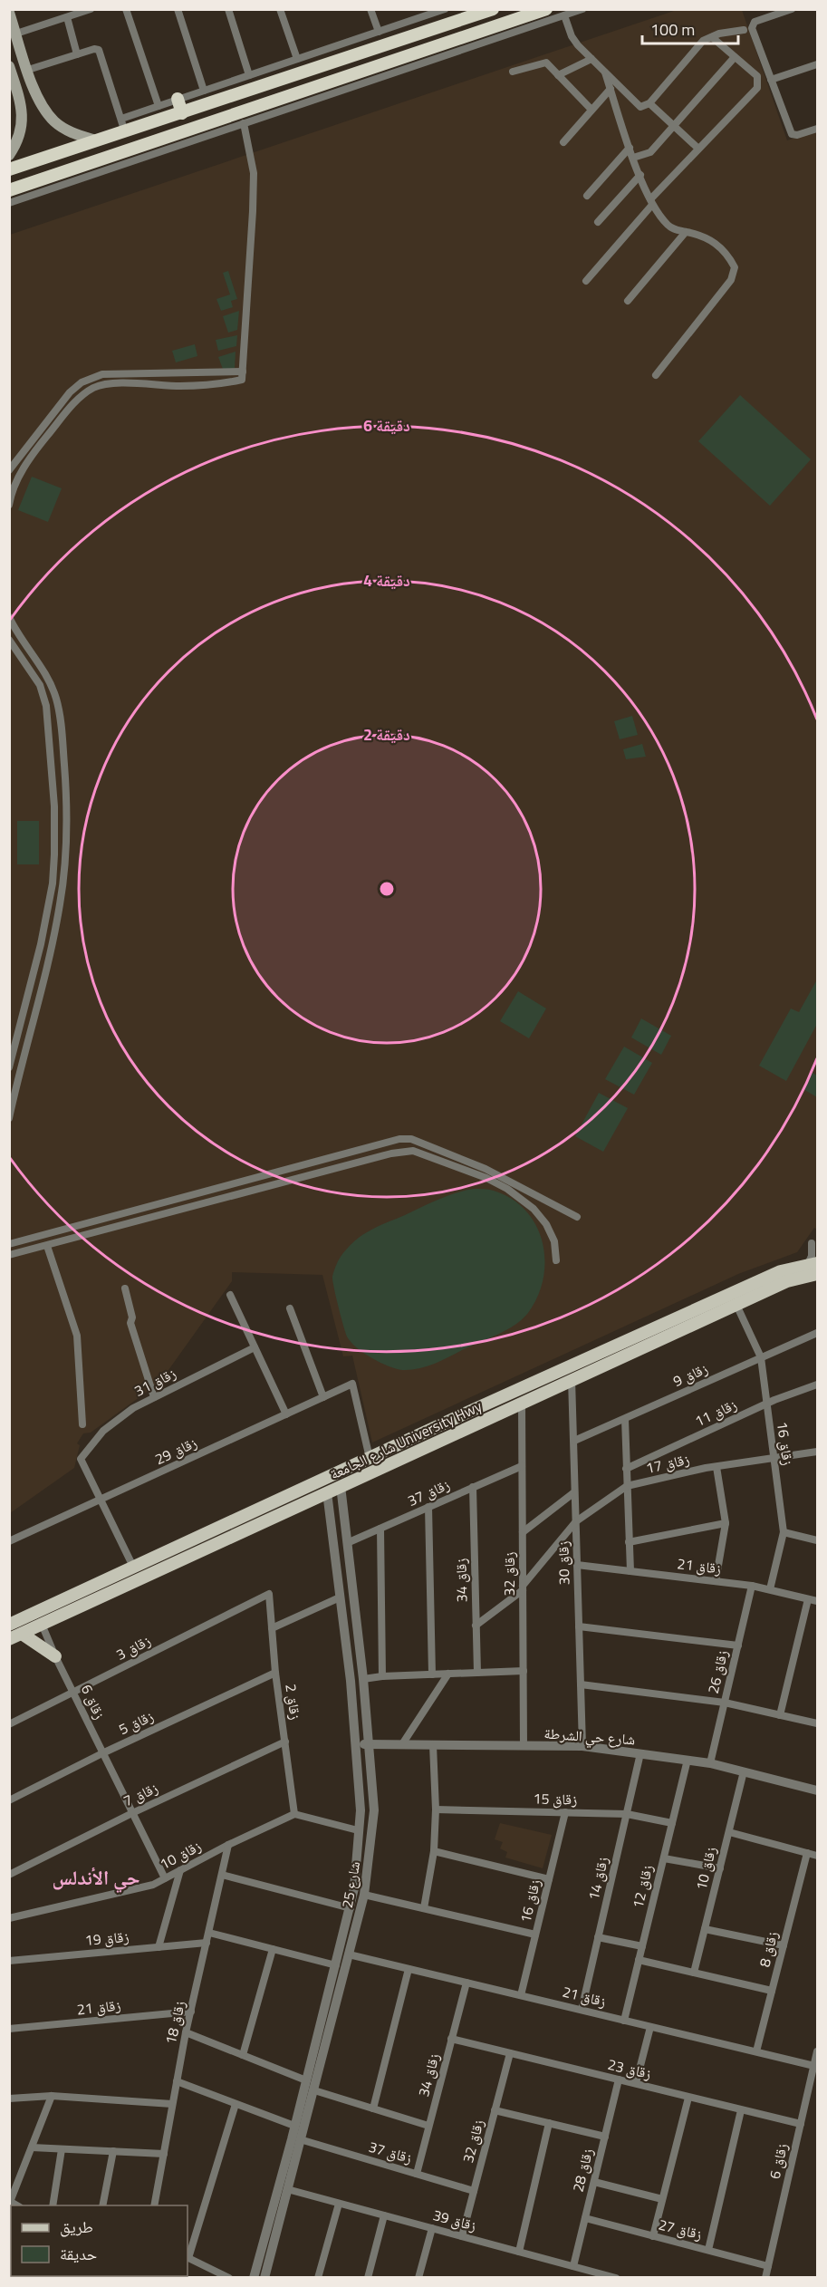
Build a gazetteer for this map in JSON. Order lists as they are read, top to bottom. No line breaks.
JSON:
{"streets":{"main road":["شارع الجامعة University Hwy"],"street":["زقاق 9","زقاق 31","زقاق 11","زقاق 16","زقاق 29","زقاق 17","زقاق 37","زقاق 30","زقاق 21","زقاق 32","زقاق 34","زقاق 3","زقاق 26","زقاق 6","زقاق 2","زقاق 5","شارع حي الشرطة","زقاق 7","زقاق 15","زقاق 10","زقاق 14","شارع 25","زقاق 12","زقاق 19","زقاق 8","زقاق 18","زقاق 23","زقاق 28","زقاق 39","زقاق 27"]},"crossings":[["زقاق 9","زقاق 16"],["زقاق 9","زقاق 30"],["زقاق 31","زقاق 29"],["زقاق 11","زقاق 16"],["شارع الجامعة University Hwy","زقاق 16"],["شارع الجامعة University Hwy","زقاق 29"],["شارع الجامعة University Hwy","زقاق 30"],["شارع الجامعة University Hwy","زقاق 32"],["شارع الجامعة University Hwy","زقاق 6"],["شارع الجامعة University Hwy","شارع 25"],["زقاق 16","زقاق 17"],["زقاق 16","زقاق 21"],["زقاق 16","زقاق 15"],["زقاق 17","زقاق 30"],["زقاق 17","زقاق 32"],["زقاق 17","زقاق 34"],["زقاق 37","زقاق 32"],["زقاق 37","زقاق 34"],["زقاق 37","شارع 25"],["زقاق 30","زقاق 21"],["زقاق 30","شارع حي الشرطة"],["زقاق 21","زقاق 34"],["زقاق 21","زقاق 26"],["زقاق 21","زقاق 6"],["زقاق 21","زقاق 14"],["زقاق 21","شارع 25"],["زقاق 21","زقاق 12"],["زقاق 21","زقاق 8"],["زقاق 21","زقاق 18"],["زقاق 32","شارع حي الشرطة"],["زقاق 32","زقاق 23"],["زقاق 32","زقاق 39"],["زقاق 34","زقاق 23"],["زقاق 3","زقاق 6"],["زقاق 3","زقاق 2"],["زقاق 26","شارع حي الشرطة"],["زقاق 6","زقاق 5"],["زقاق 6","زقاق 7"],["زقاق 6","زقاق 10"],["زقاق 6","زقاق 23"],["زقاق 6","زقاق 27"],["زقاق 2","زقاق 5"],["زقاق 2","زقاق 7"],["زقاق 2","زقاق 10"],["شارع حي الشرطة","زقاق 10"],["شارع حي الشرطة","زقاق 14"],["شارع حي الشرطة","شارع 25"],["شارع حي الشرطة","زقاق 12"],["زقاق 15","زقاق 14"],["زقاق 15","زقاق 12"],["زقاق 10","زقاق 18"],["شارع 25","زقاق 39"],["زقاق 19","زقاق 18"],["زقاق 23","زقاق 28"],["زقاق 28","زقاق 39"],["زقاق 28","زقاق 27"]],"districts":["حي الأندلس"],"legend":["طريق","حديقة"],"scale_bar":"100 m","rings":["6 دقيقة","4 دقيقة","2 دقيقة"]}
